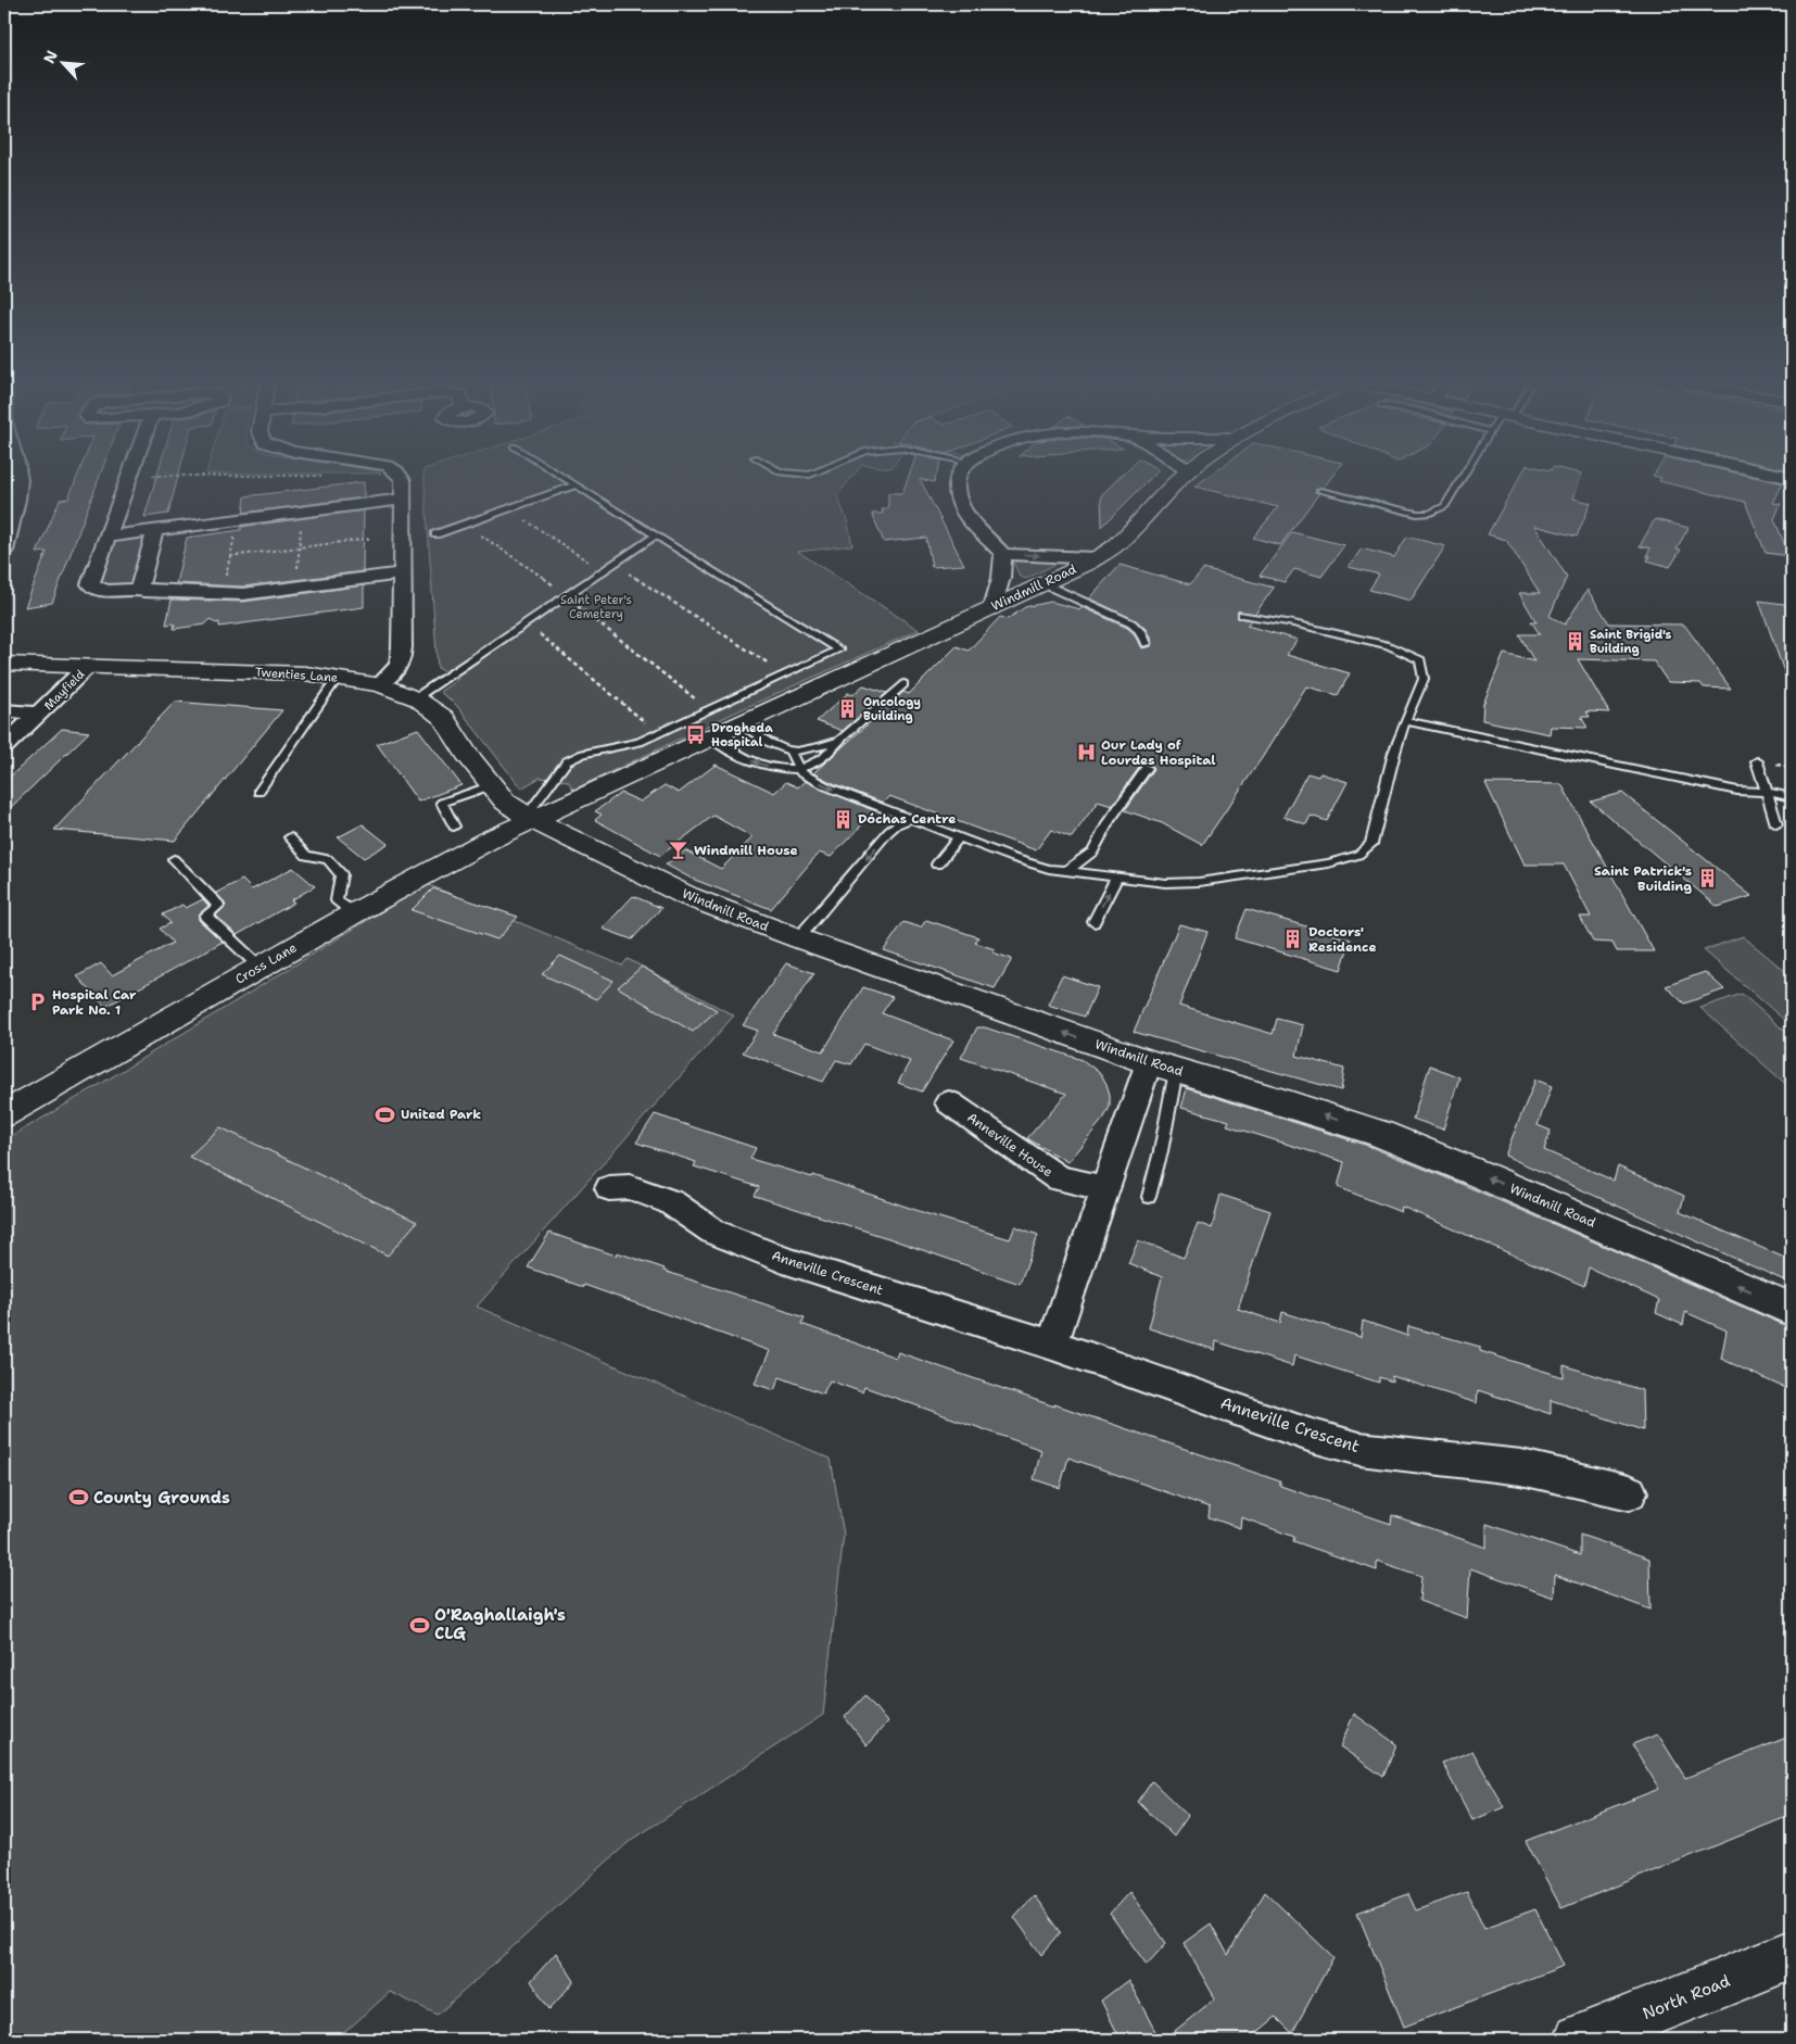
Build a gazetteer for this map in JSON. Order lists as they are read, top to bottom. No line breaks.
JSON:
{"streets":{"street":["Windmill Road","Twenties Lane","Mayfield","Cross Lane","Anneville House","Anneville Crescent","North Road"]},"crossings":[["Windmill Road","Twenties Lane"],["Windmill Road","Cross Lane"],["Twenties Lane","Mayfield"],["Twenties Lane","Cross Lane"]],"one_way":["Windmill Road"],"parks":["Saint Peter's Cemetery"],"places":{"building":["Saint Brigid's Building","Oncology Building","Dóchas Centre","Saint Patrick's Building","Doctors' Residence"],"bus stop":["Drogheda Hospital"],"hospital":["Our Lady of Lourdes Hospital"],"bar":["Windmill House"],"parking":["Hospital Car Park No. 1"],"sports":["United Park","County Grounds","O'Raghallaigh's CLG"]},"north":"top left"}
